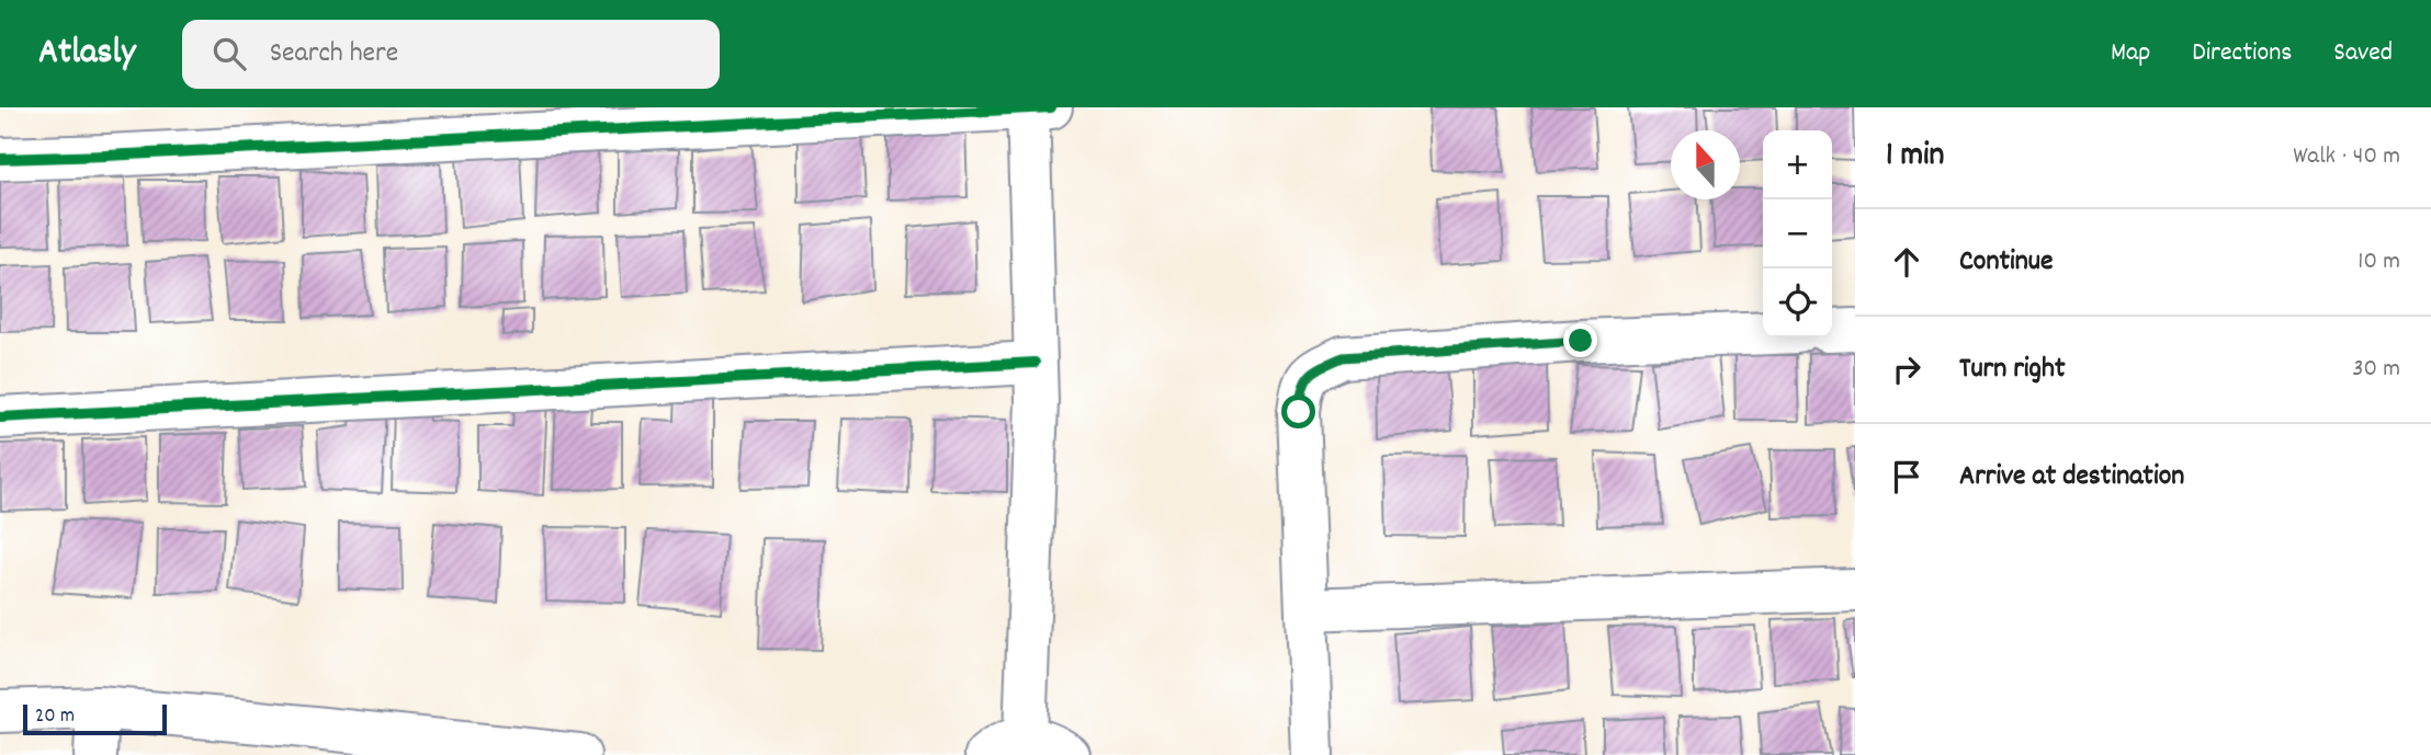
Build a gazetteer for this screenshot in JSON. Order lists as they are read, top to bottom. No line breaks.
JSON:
{"scale_bar":"20 m","north":"top","page":{"header":"Atlasly","search":"Search here","nav":["Map","Directions","Saved"],"heading":["1 min","Walk · 40 m"],"map_buttons":["+","−"],"list":[["Continue","10 m"],["Turn right","30 m"],"Arrive at destination"],"scale":"20 m"}}
